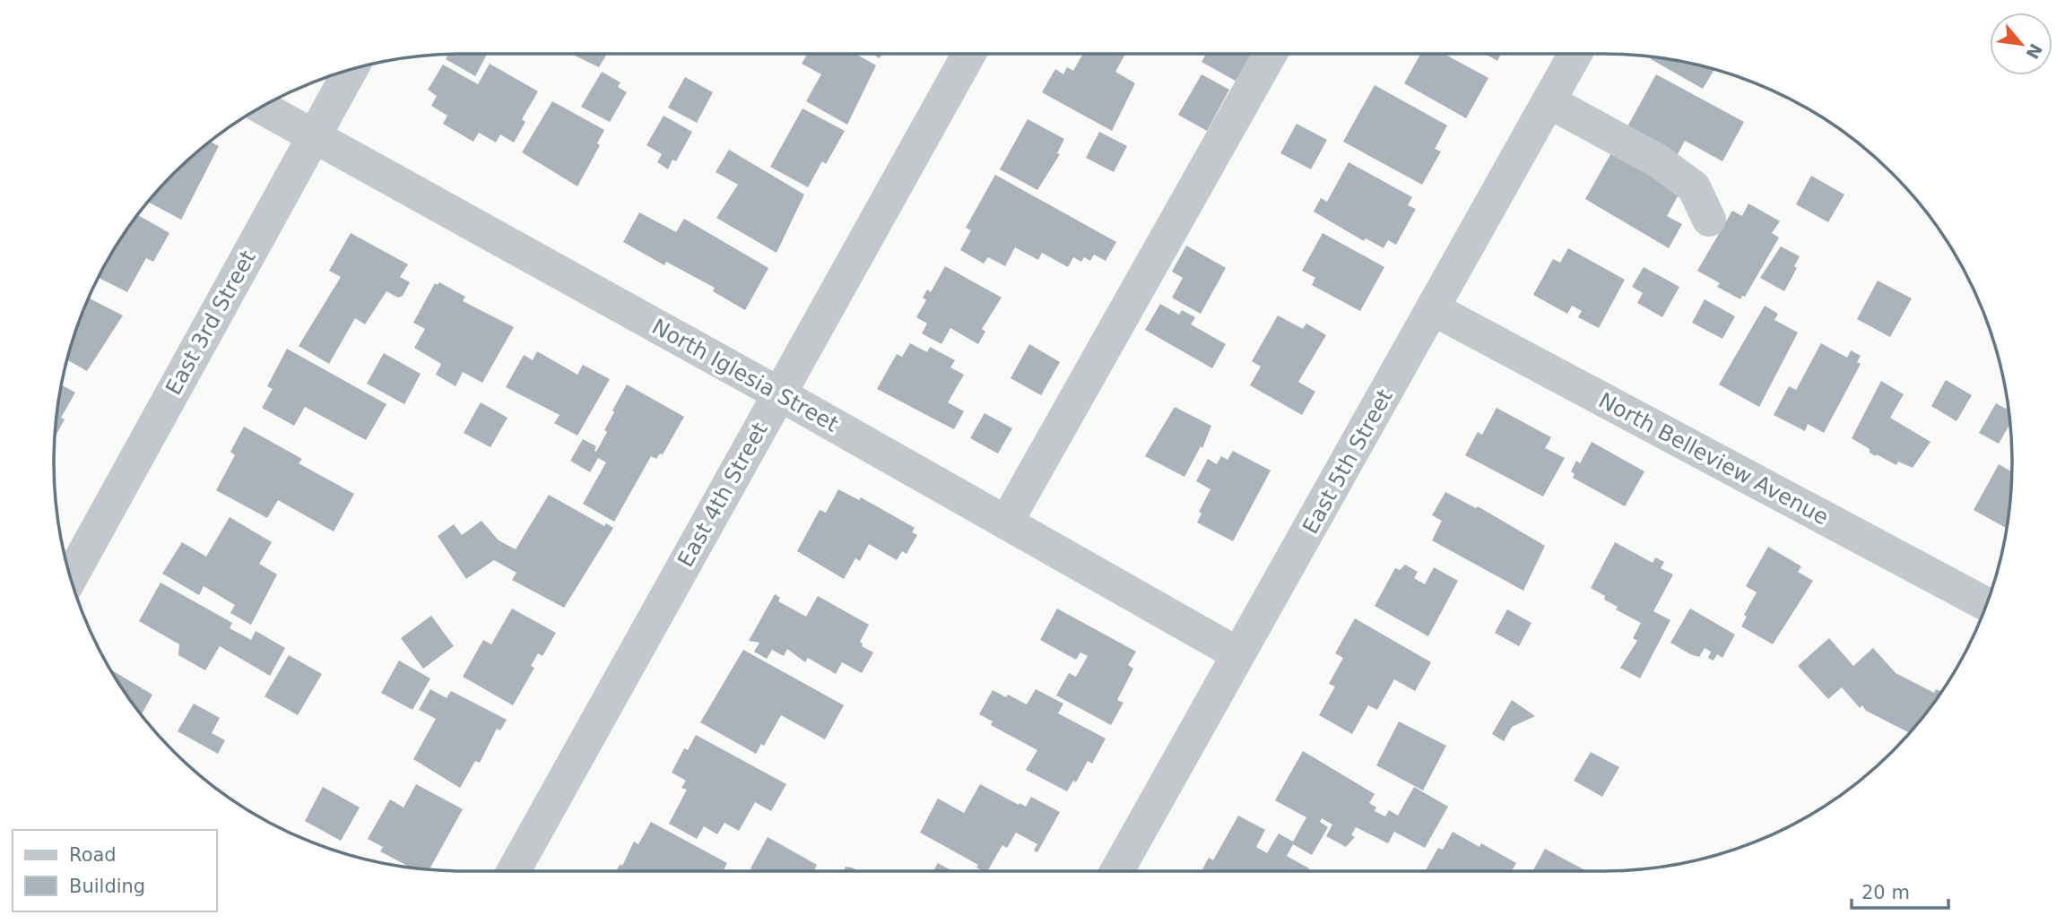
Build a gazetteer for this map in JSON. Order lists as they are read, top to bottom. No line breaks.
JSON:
{"streets":{"street":["East 3rd Street","North Iglesia Street","North Belleview Avenue","East 5th Street","East 4th Street"]},"crossings":[["East 3rd Street","North Iglesia Street"],["North Iglesia Street","East 5th Street"],["North Iglesia Street","East 4th Street"],["North Belleview Avenue","East 5th Street"]],"legend":["Road","Building"],"scale_bar":"20 m","north":"bottom right"}
